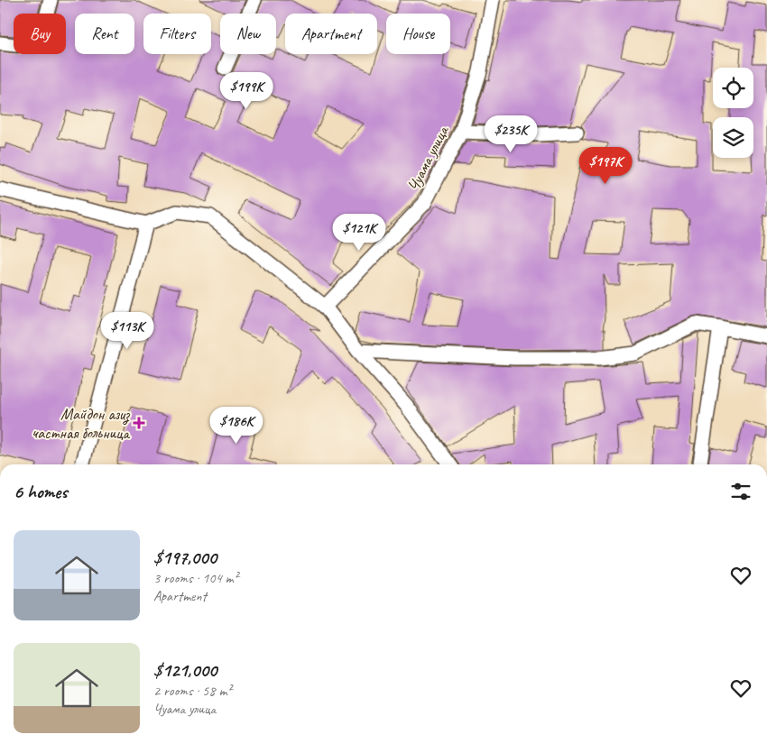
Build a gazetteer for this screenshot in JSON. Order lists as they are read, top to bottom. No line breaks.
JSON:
{"streets":{"street":["Чуама улица"]},"places":{"health":["Майдон азиз частная больница"]},"page":{"chip":["Buy","Rent","Filters","New","Apartment","House"],"price":["$199K","$235K","$197K","$121K","$113K","$186K"],"heading":"6 homes","list":[{"name":"$197,000","note":"3 rooms · 104 m² · Apartment"},{"name":"$121,000","note":"2 rooms · 58 m² · Чуама улица"}]}}
